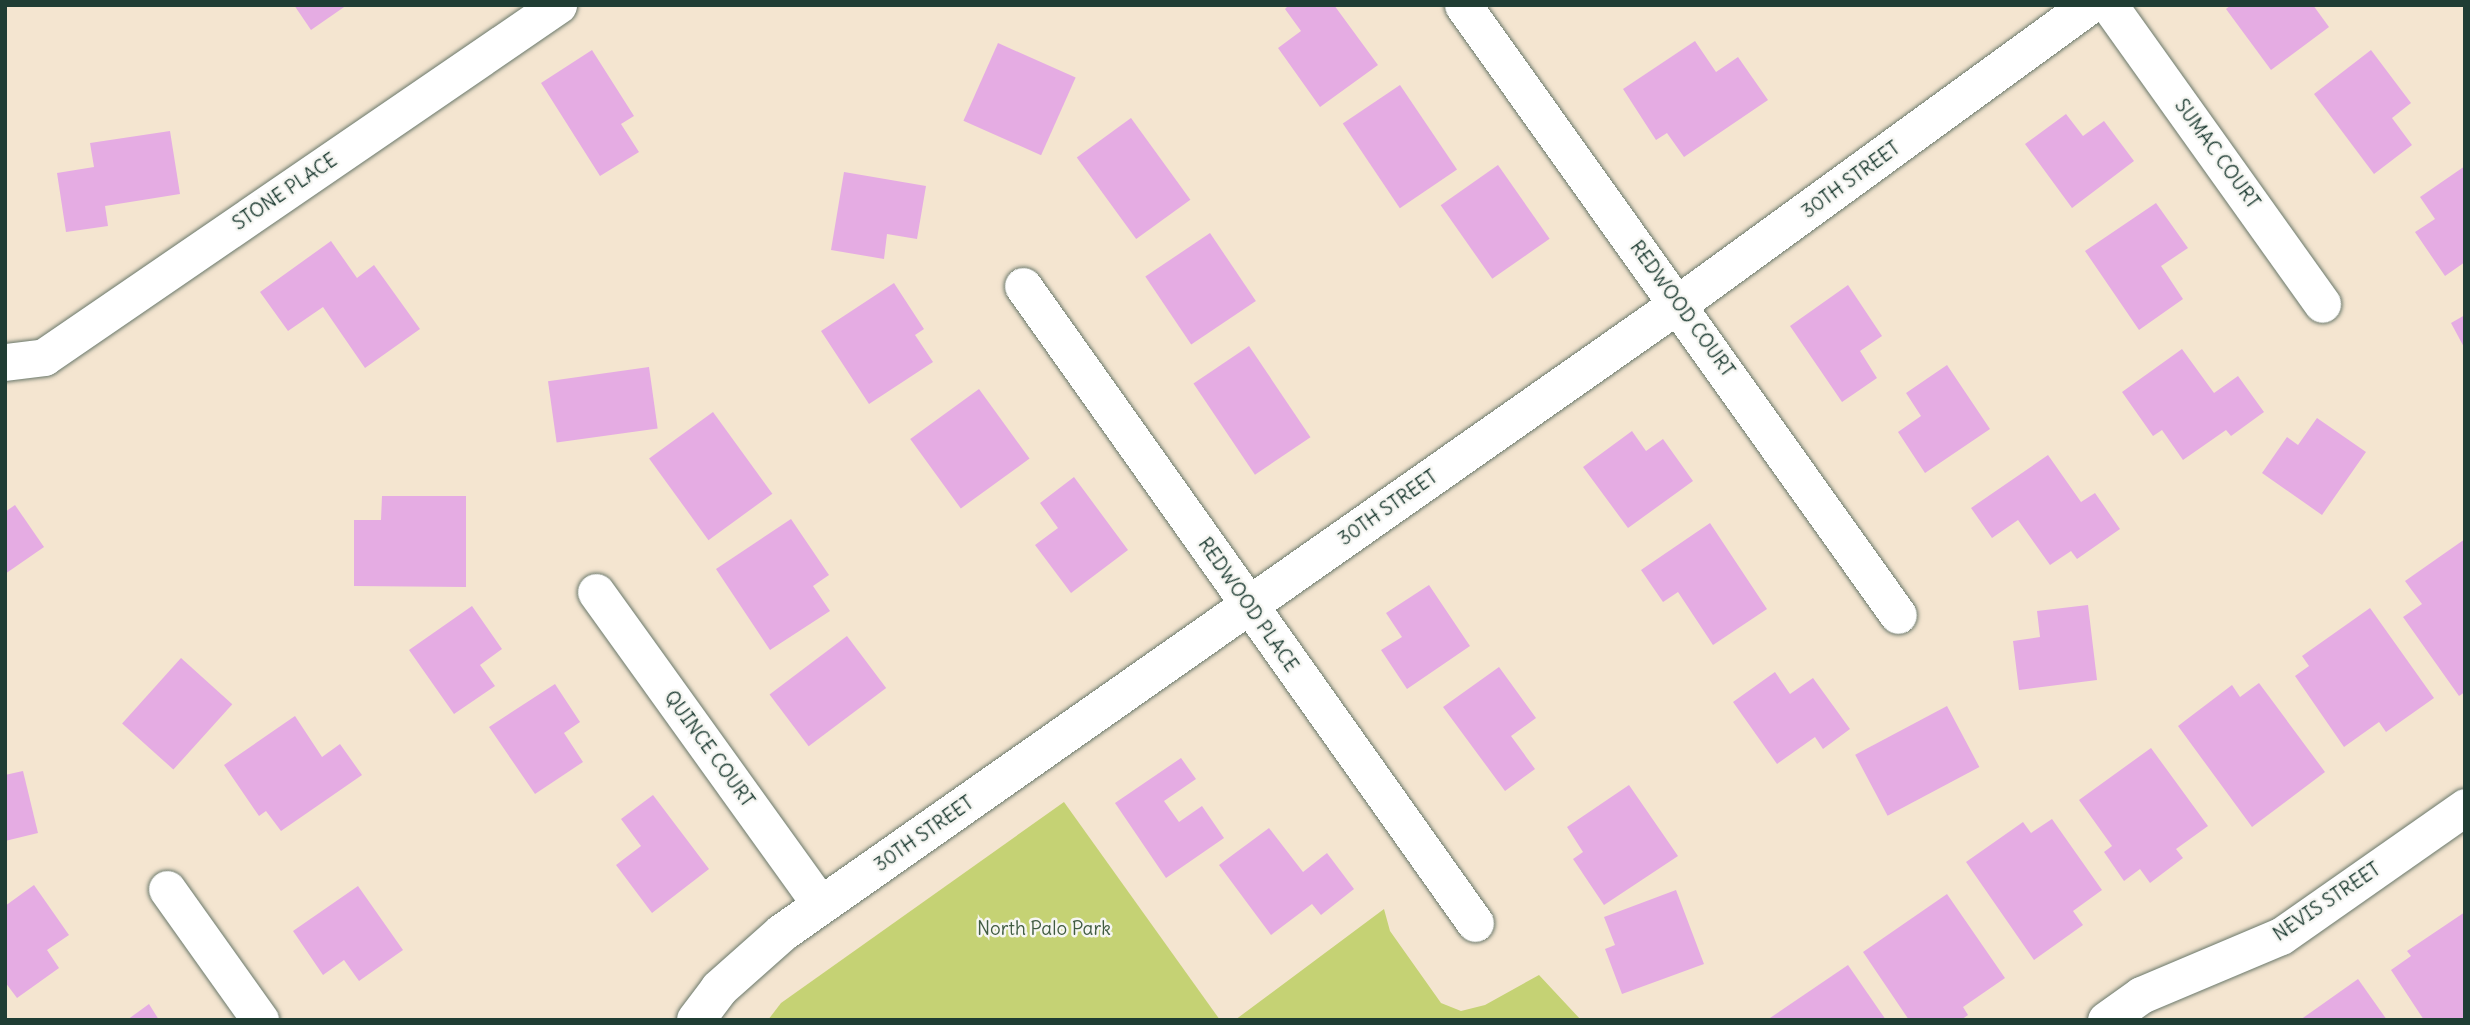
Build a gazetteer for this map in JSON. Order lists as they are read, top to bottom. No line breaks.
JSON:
{"streets":{"street":["SUMAC COURT","30TH STREET","STONE PLACE","REDWOOD COURT","REDWOOD PLACE","QUINCE COURT","NEVIS STREET"]},"crossings":[["30TH STREET","REDWOOD COURT"],["30TH STREET","REDWOOD PLACE"],["30TH STREET","QUINCE COURT"]],"parks":["North Palo Park"]}
